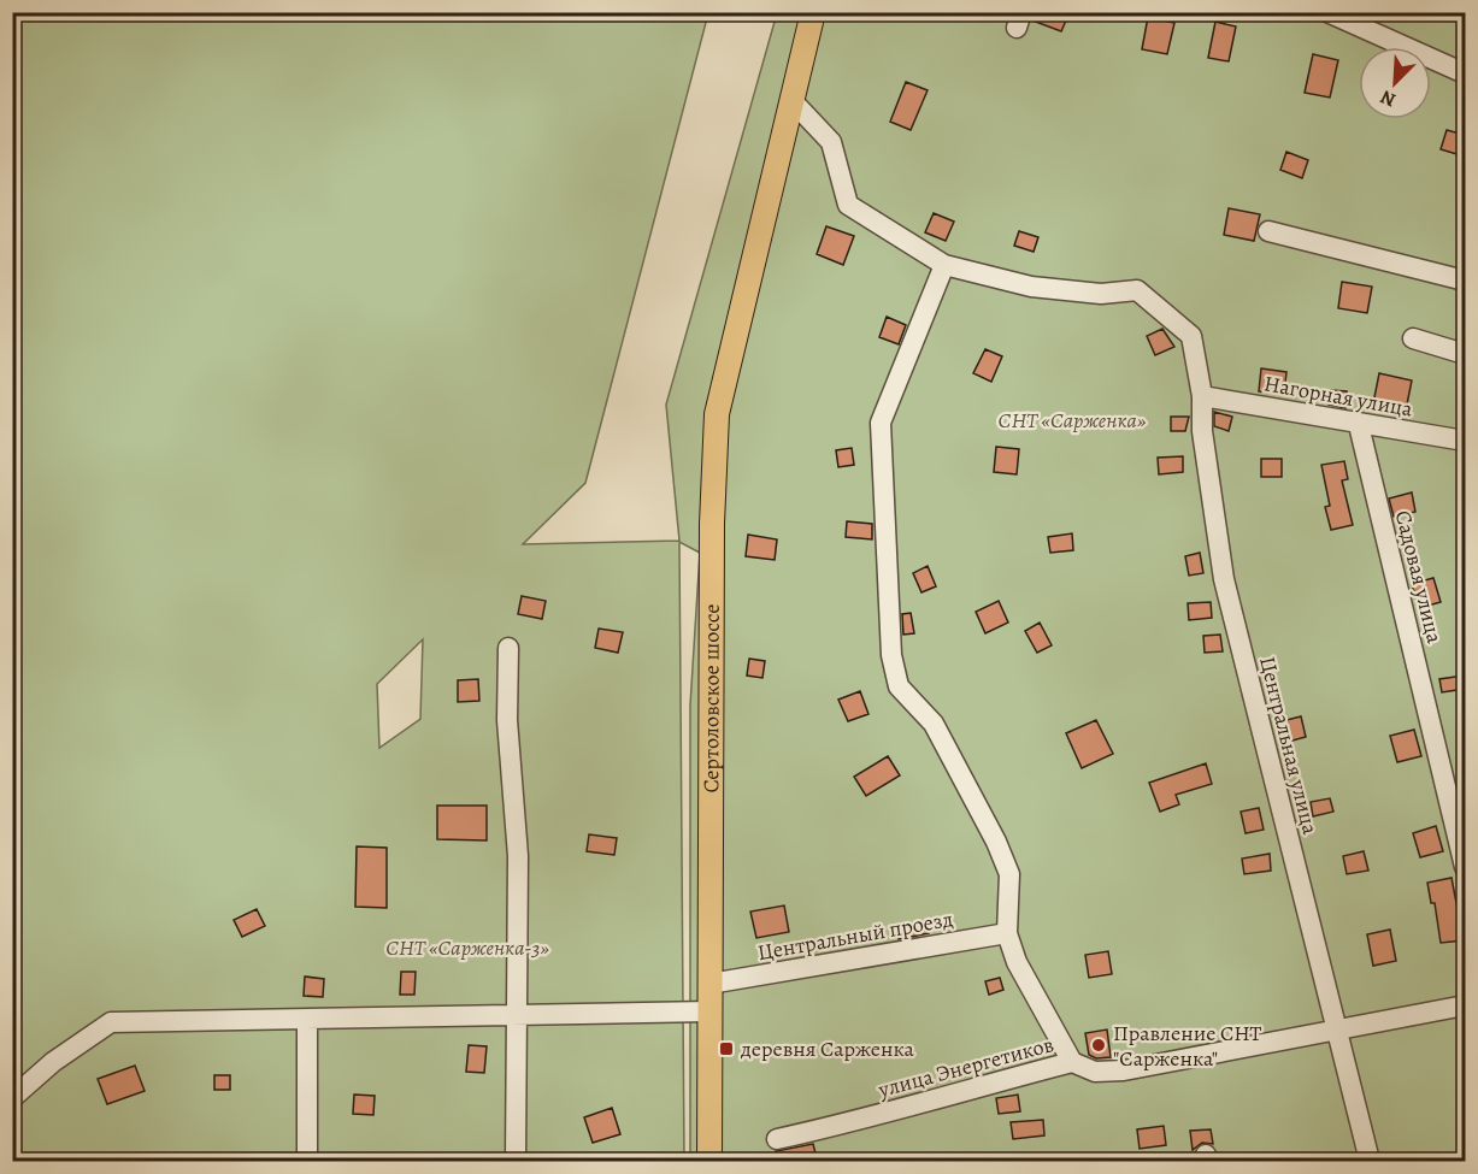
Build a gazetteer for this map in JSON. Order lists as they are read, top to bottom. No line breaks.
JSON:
{"streets":{"main road":["Сертоловское шоссе"],"street":["Нагорная улица","Садовая улица","Центральная улица","Центральный проезд","улица Энергетиков"]},"crossings":[["Нагорная улица","Садовая улица"],["Нагорная улица","Центральная улица"],["Сертоловское шоссе","Центральный проезд"],["Центральная улица","улица Энергетиков"]],"parks":["СНТ «Сарженка»","СНТ «Сарженка-3»"],"places":{"other":["Правление СНТ \"Сарженка\""],"transit":["деревня Сарженка"]},"north":"bottom left"}
